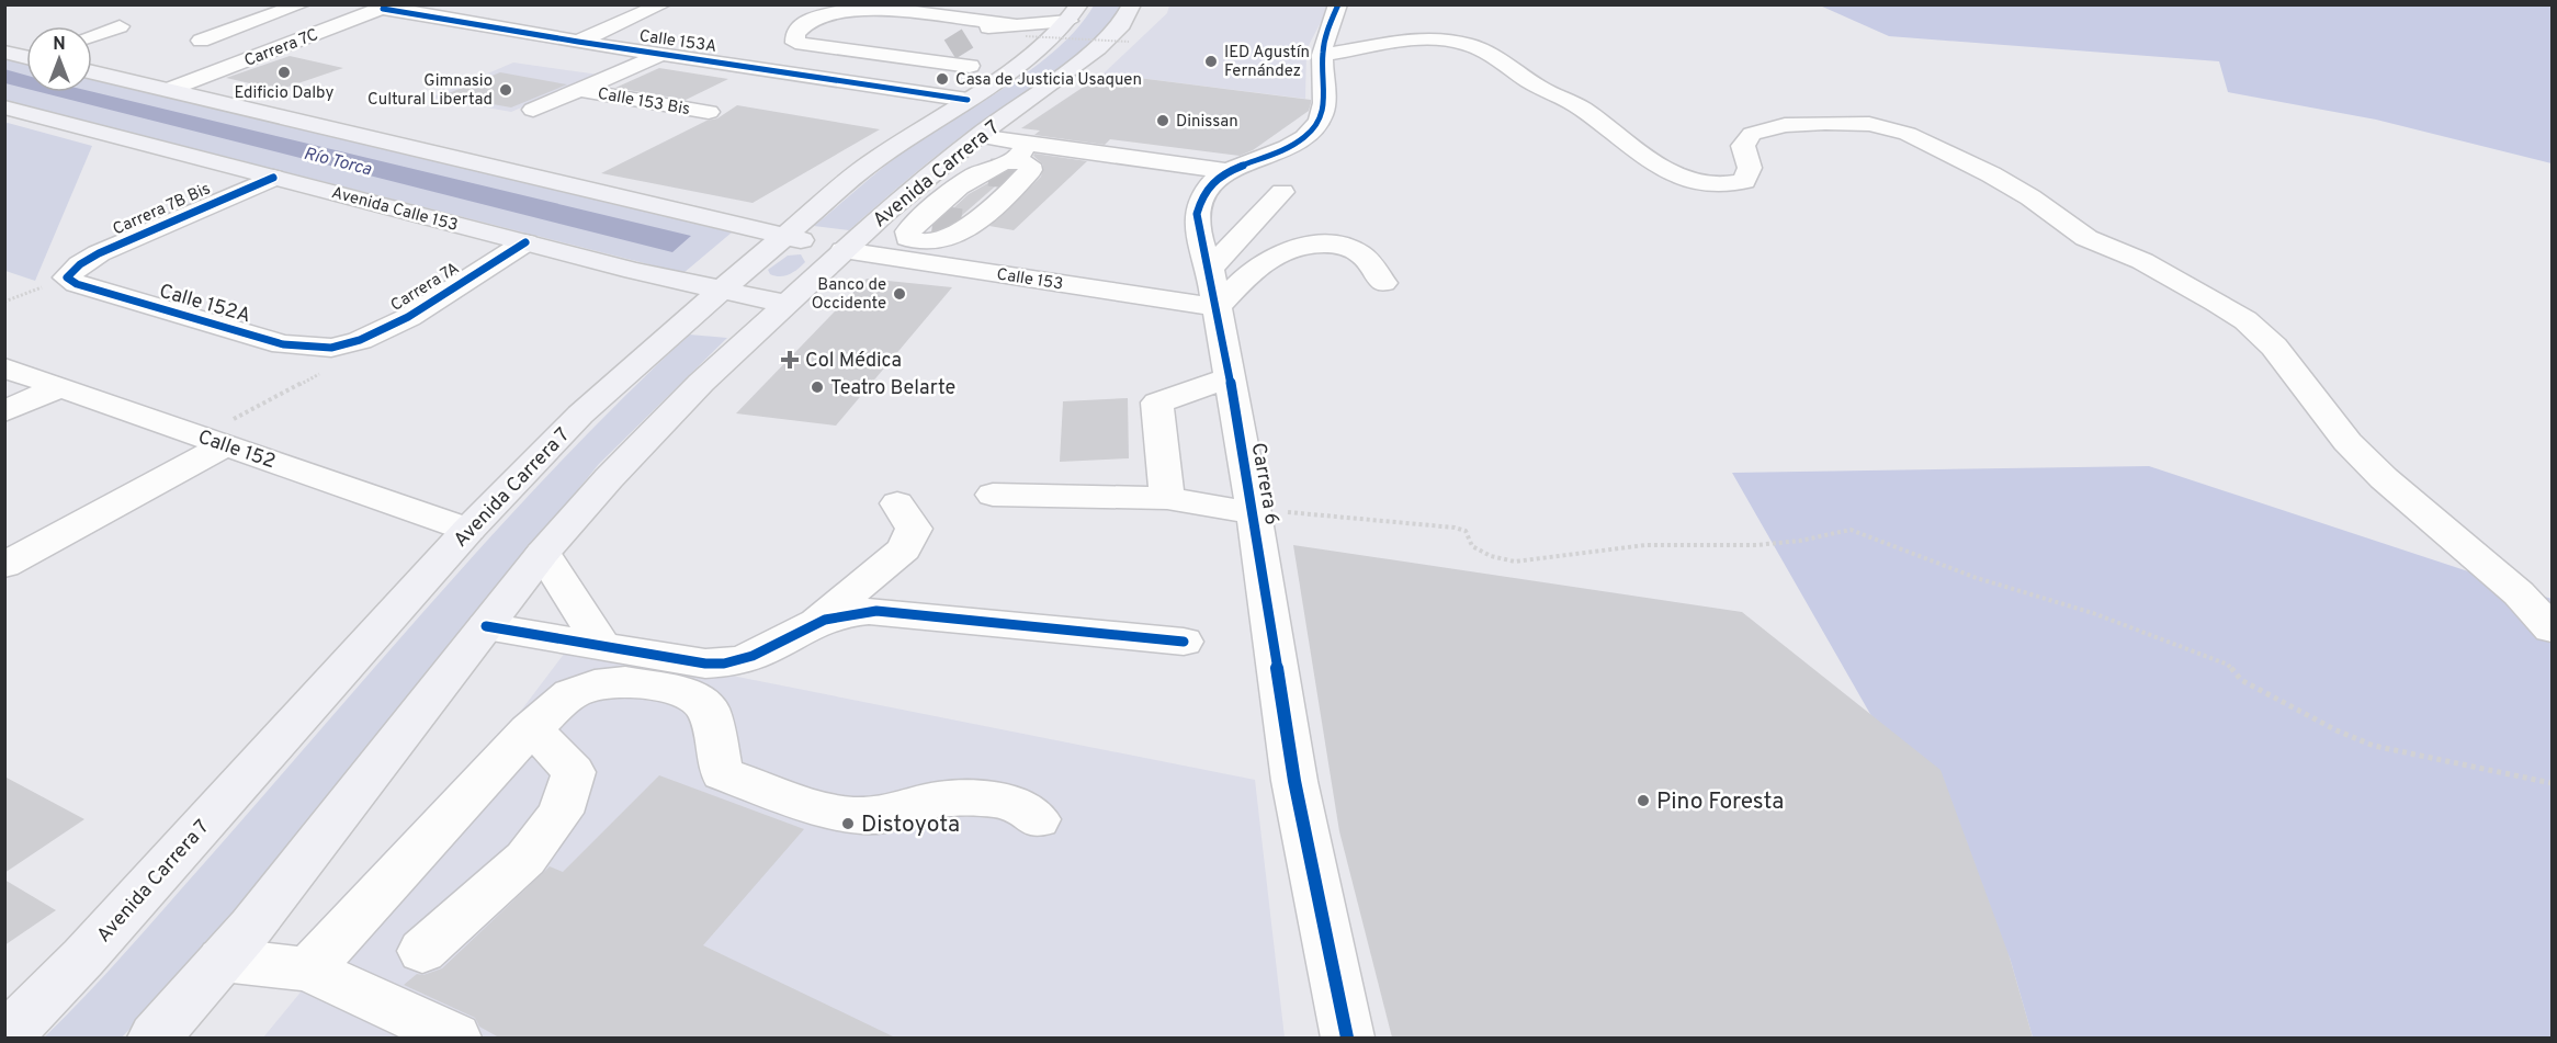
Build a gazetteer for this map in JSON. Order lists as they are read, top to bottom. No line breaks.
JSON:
{"streets":{"main road":["Avenida Carrera 7","Avenida Calle 153"],"street":["Calle 153A","Carrera 7C","Calle 153 Bis","Carrera 7B Bis","Calle 153","Carrera 7A","Calle 152A","Calle 152","Carrera 6"]},"crossings":[["Calle 153A","Carrera 7C"],["Calle 153A","Avenida Carrera 7"],["Avenida Carrera 7","Avenida Calle 153"],["Avenida Carrera 7","Calle 153"],["Avenida Carrera 7","Calle 152"],["Carrera 7B Bis","Avenida Calle 153"],["Carrera 7B Bis","Calle 152A"],["Avenida Calle 153","Carrera 7A"],["Calle 153","Carrera 6"],["Carrera 7A","Calle 152A"]],"water":["Río Torca"],"places":{"other":["IED Agustín Fernández","Edificio Dalby","Casa de Justicia Usaquen","Gimnasio Cultural Libertad","Dinissan","Banco de Occidente","Teatro Belarte","Pino Foresta","Distoyota"],"health":["Col Médica"]},"north":"top"}
